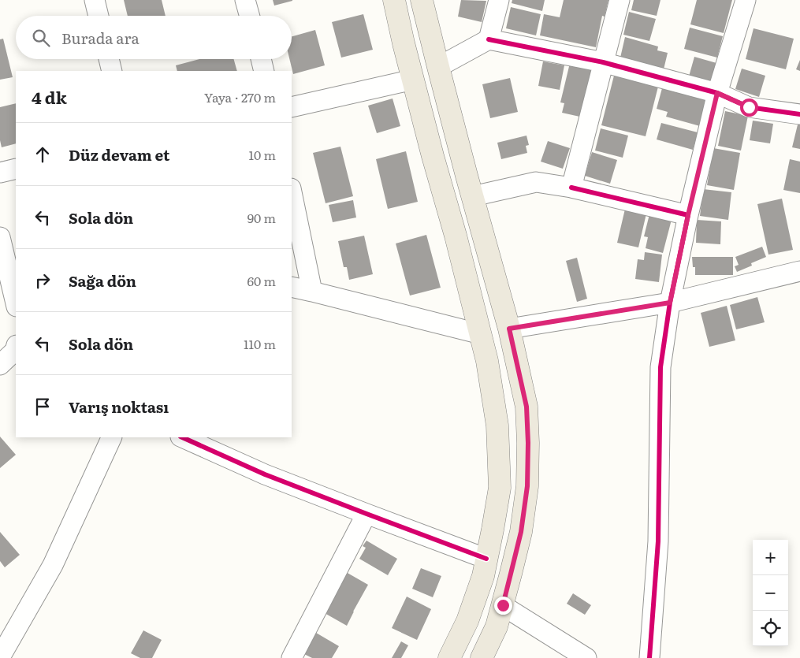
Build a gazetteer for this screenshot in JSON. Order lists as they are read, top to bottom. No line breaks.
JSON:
{"page":{"search":"Burada ara","heading":["4 dk","Yaya · 270 m"],"list":[["Düz devam et","10 m"],["Sola dön","90 m"],["Sağa dön","60 m"],["Sola dön","110 m"],"Varış noktası"],"map_buttons":["+","−"]}}
